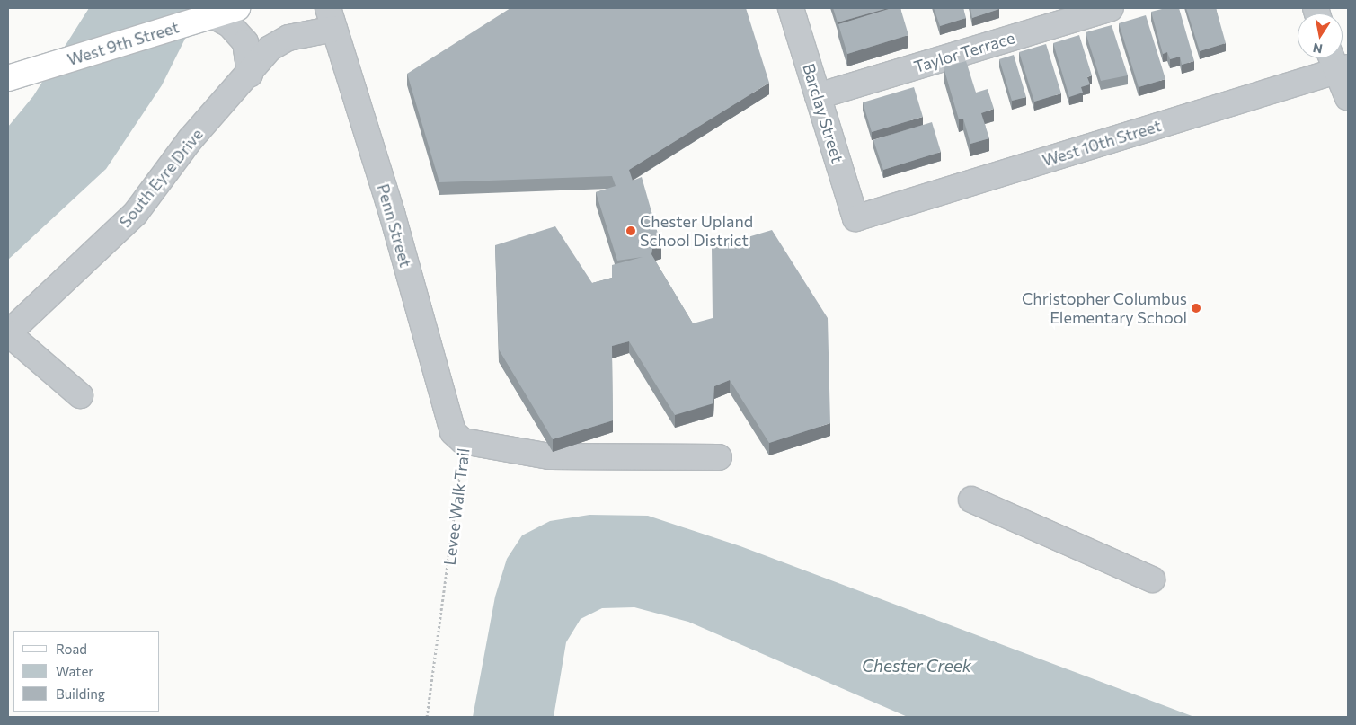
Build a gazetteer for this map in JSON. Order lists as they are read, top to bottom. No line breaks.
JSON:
{"streets":{"main road":["West 9th Street"],"street":["Taylor Terrace","Barclay Street","West 10th Street","South Eyre Drive","Penn Street","Levee Walk Trail"]},"crossings":[["Taylor Terrace","Barclay Street"],["Barclay Street","West 10th Street"],["South Eyre Drive","Penn Street"],["Penn Street","Levee Walk Trail"]],"water":["Chester Creek"],"places":["Chester Upland School District","Christopher Columbus Elementary School"],"legend":["Road","Water","Building"],"north":"bottom"}
